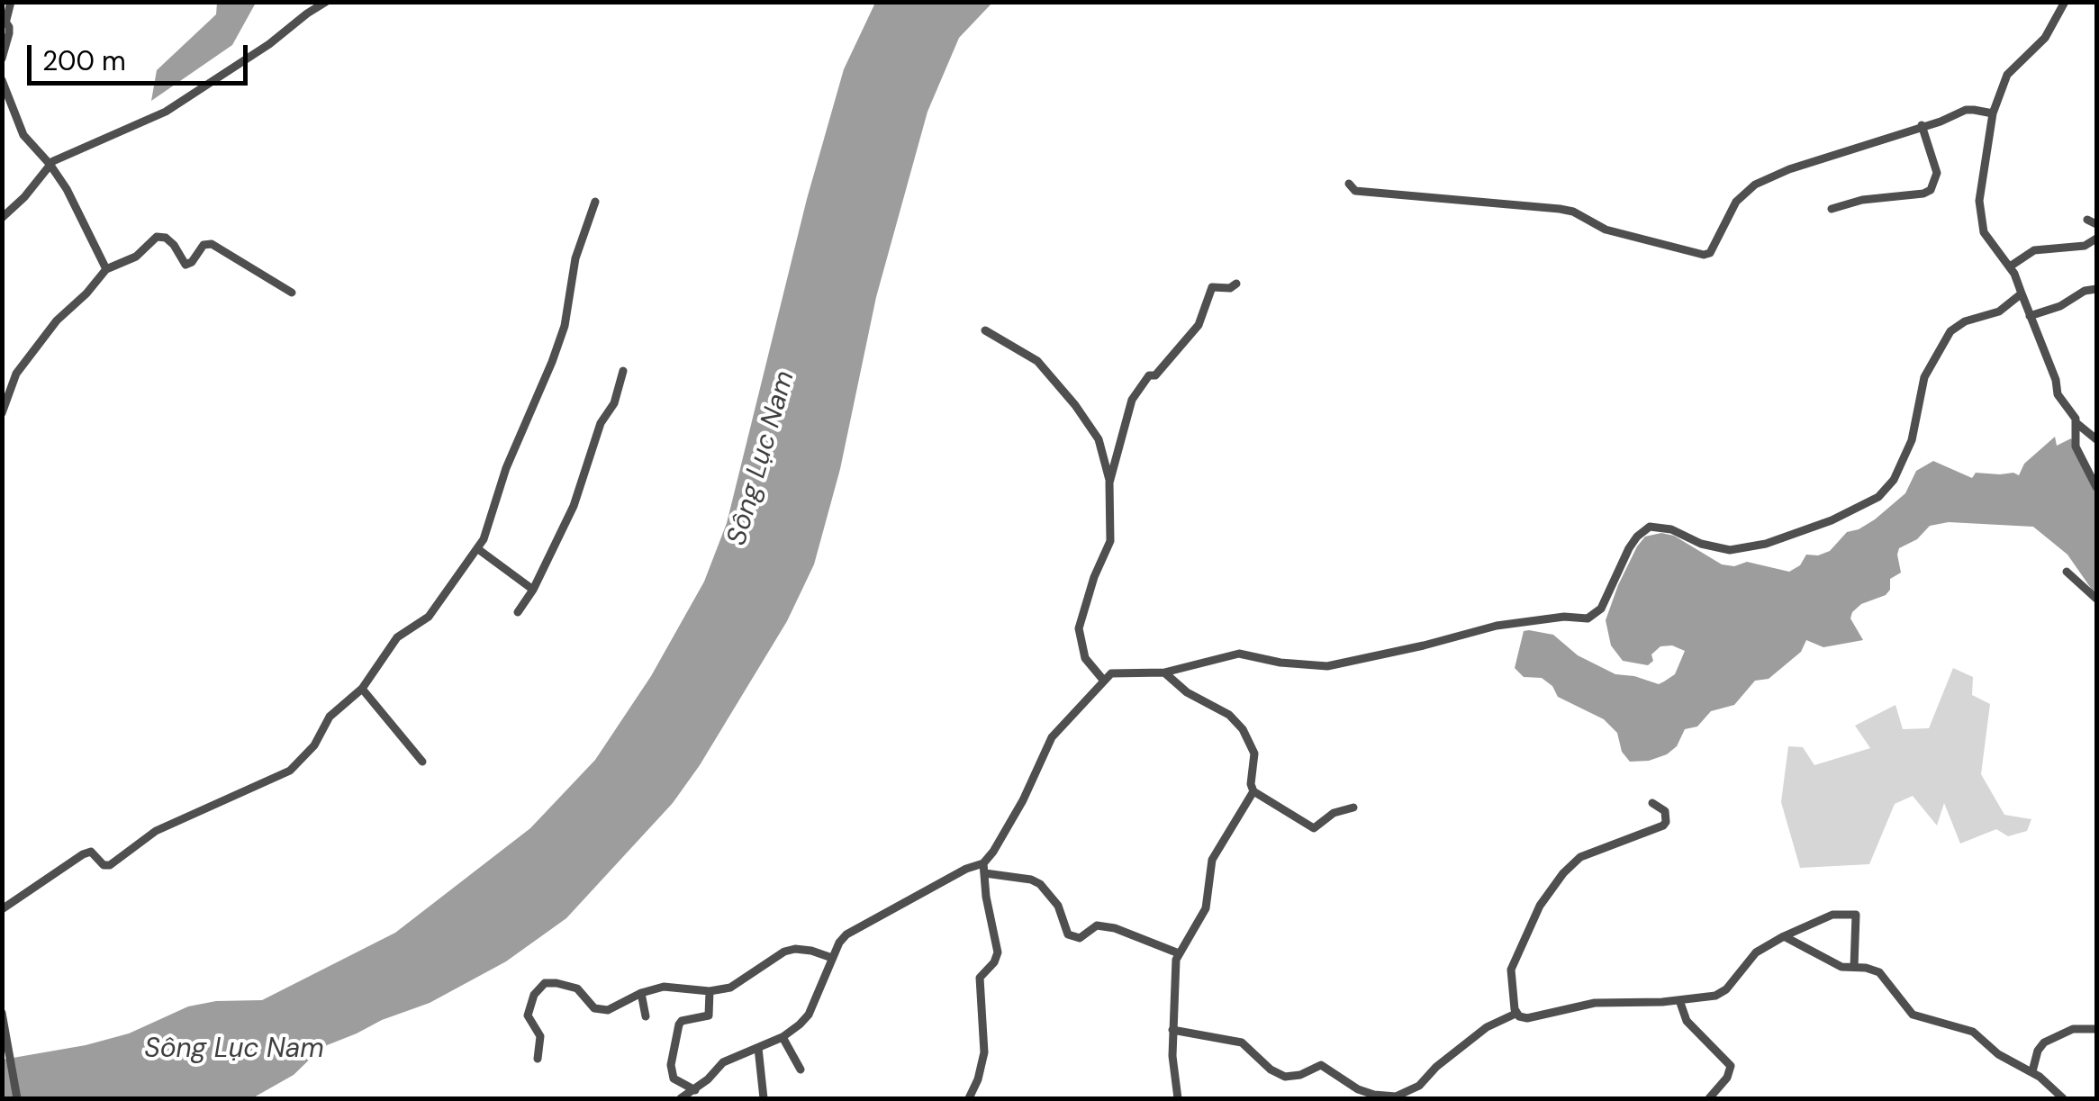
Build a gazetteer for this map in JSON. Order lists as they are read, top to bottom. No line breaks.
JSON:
{"water":["Sông Lục Nam"],"scale_bar":"200 m"}
